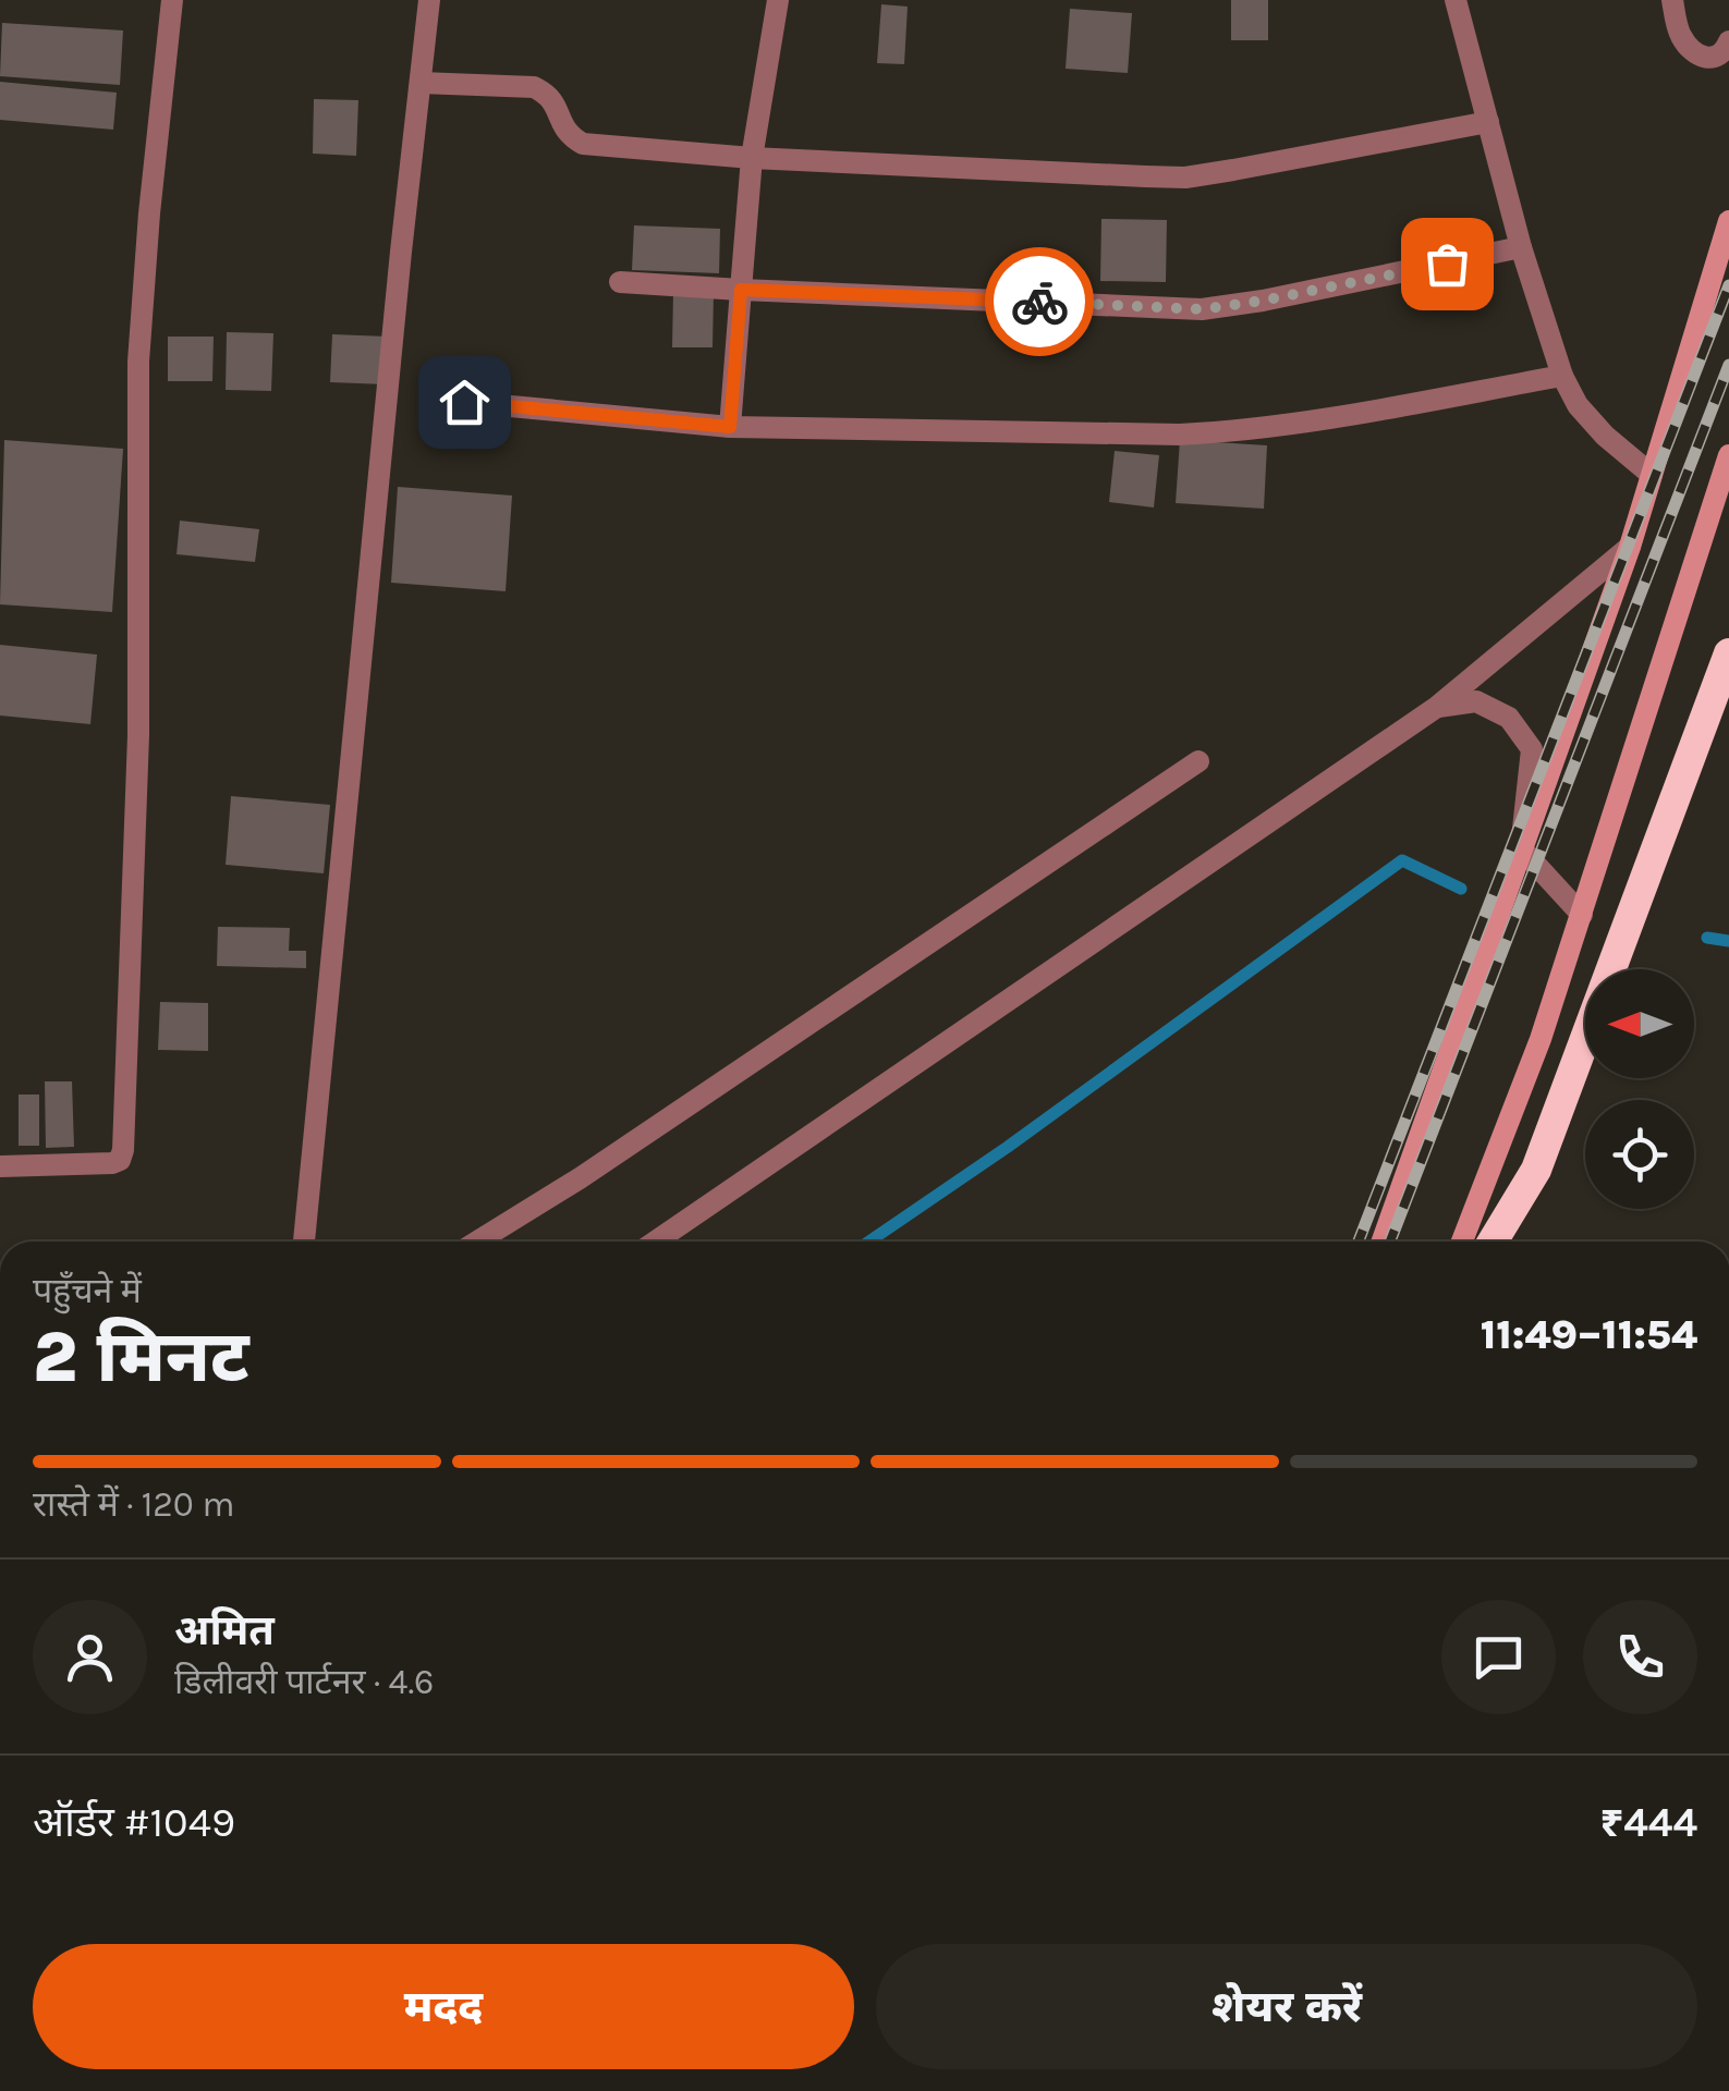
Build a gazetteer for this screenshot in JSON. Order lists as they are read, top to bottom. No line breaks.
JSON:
{"north":"left","page":{"heading":["2 मिनट","पहुँचने में","11:49–11:54"],"panel":["अमित","डिलीवरी पार्टनर · 4.6","ऑर्डर #1049","₹444"],"bar":"रास्ते में · 120 m","buttons":["मदद","शेयर करें"]}}
